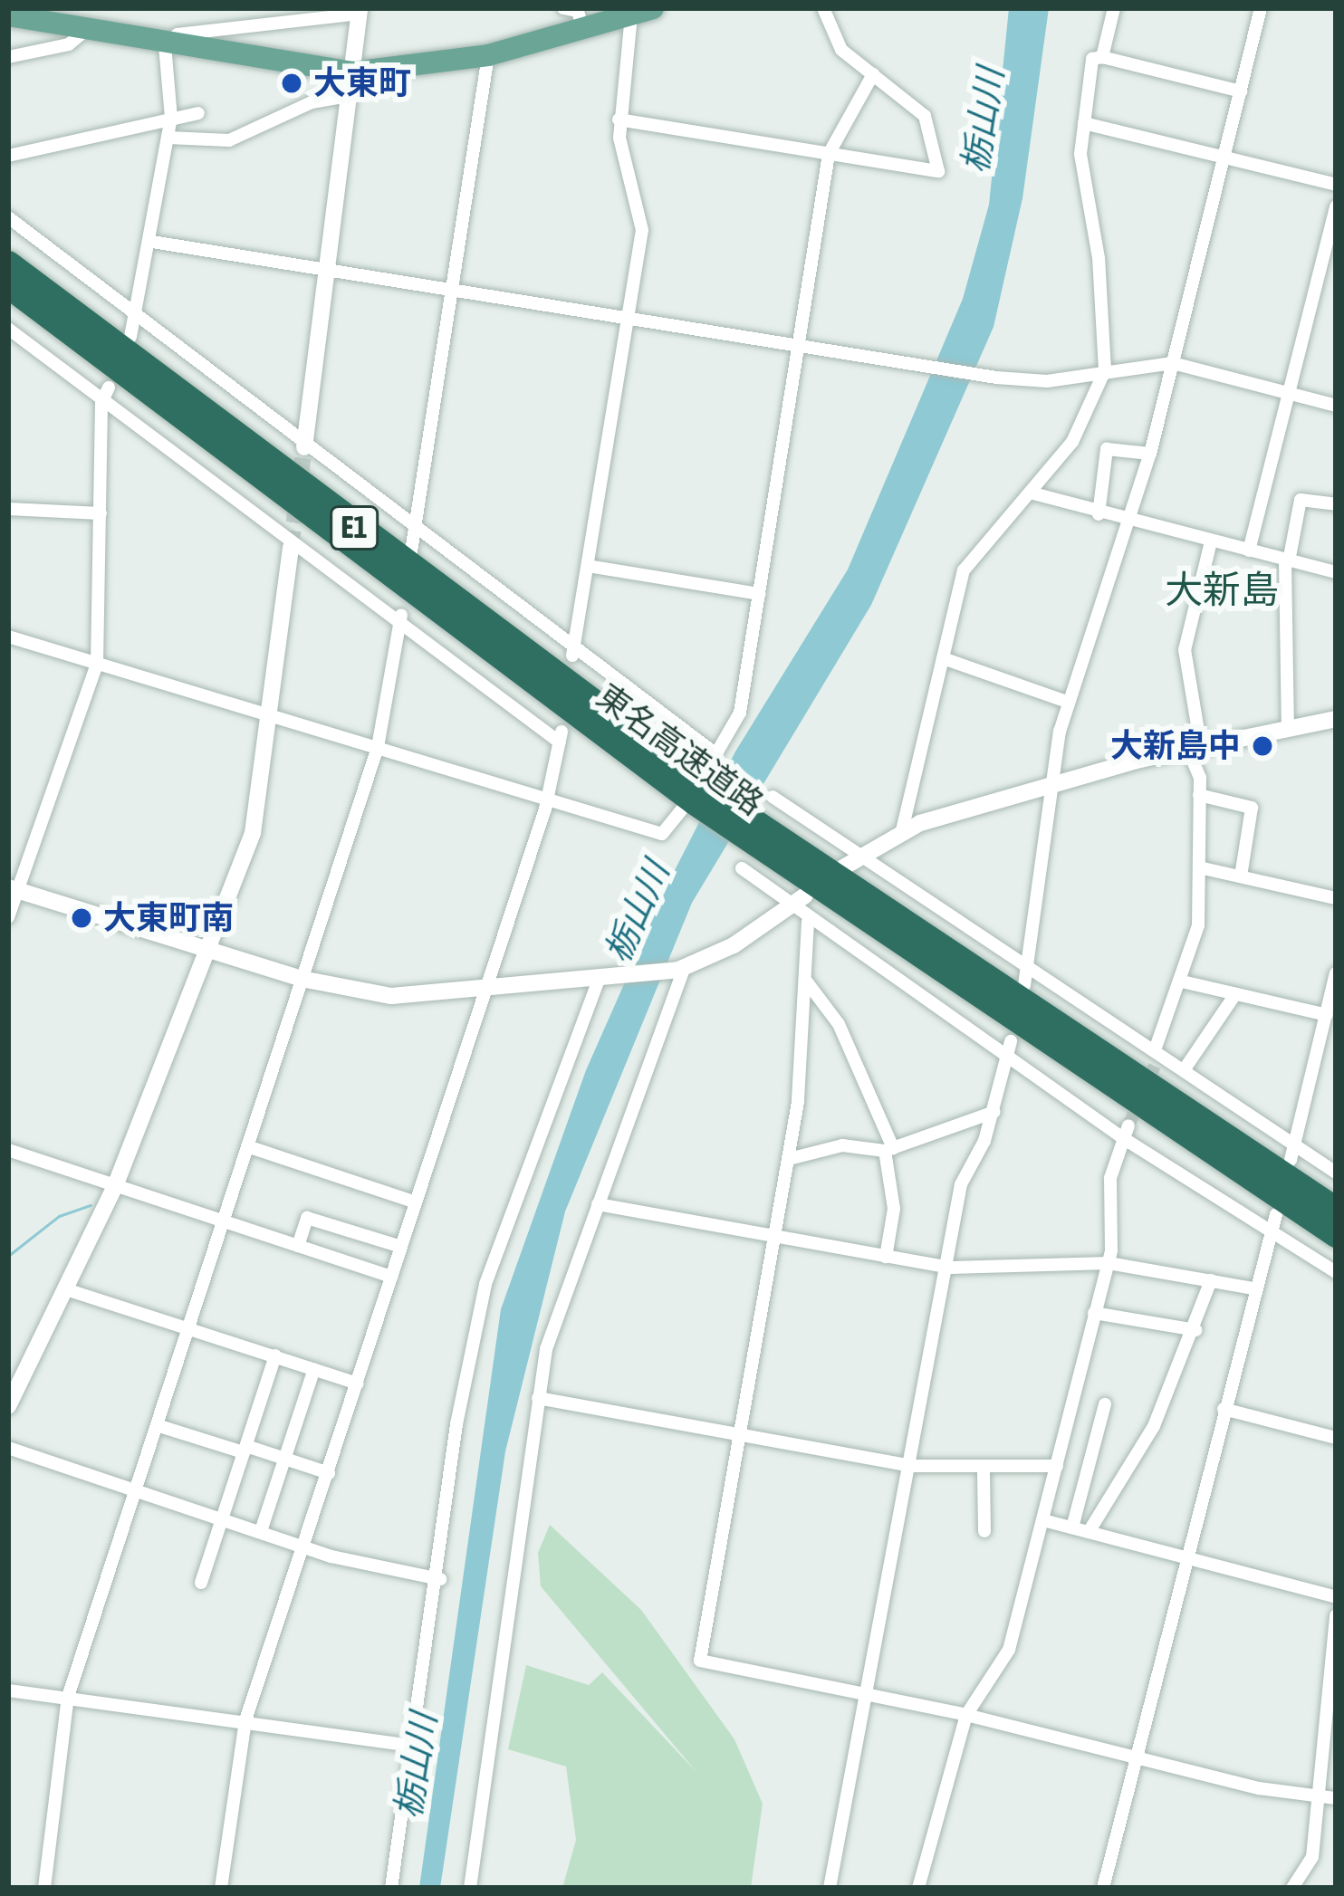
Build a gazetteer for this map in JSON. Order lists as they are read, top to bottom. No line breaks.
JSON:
{"streets":{"highway":["E1","東名高速道路"]},"districts":["大新島"],"water":["栃山川"],"places":["大東町","大新島中","大東町南"]}
